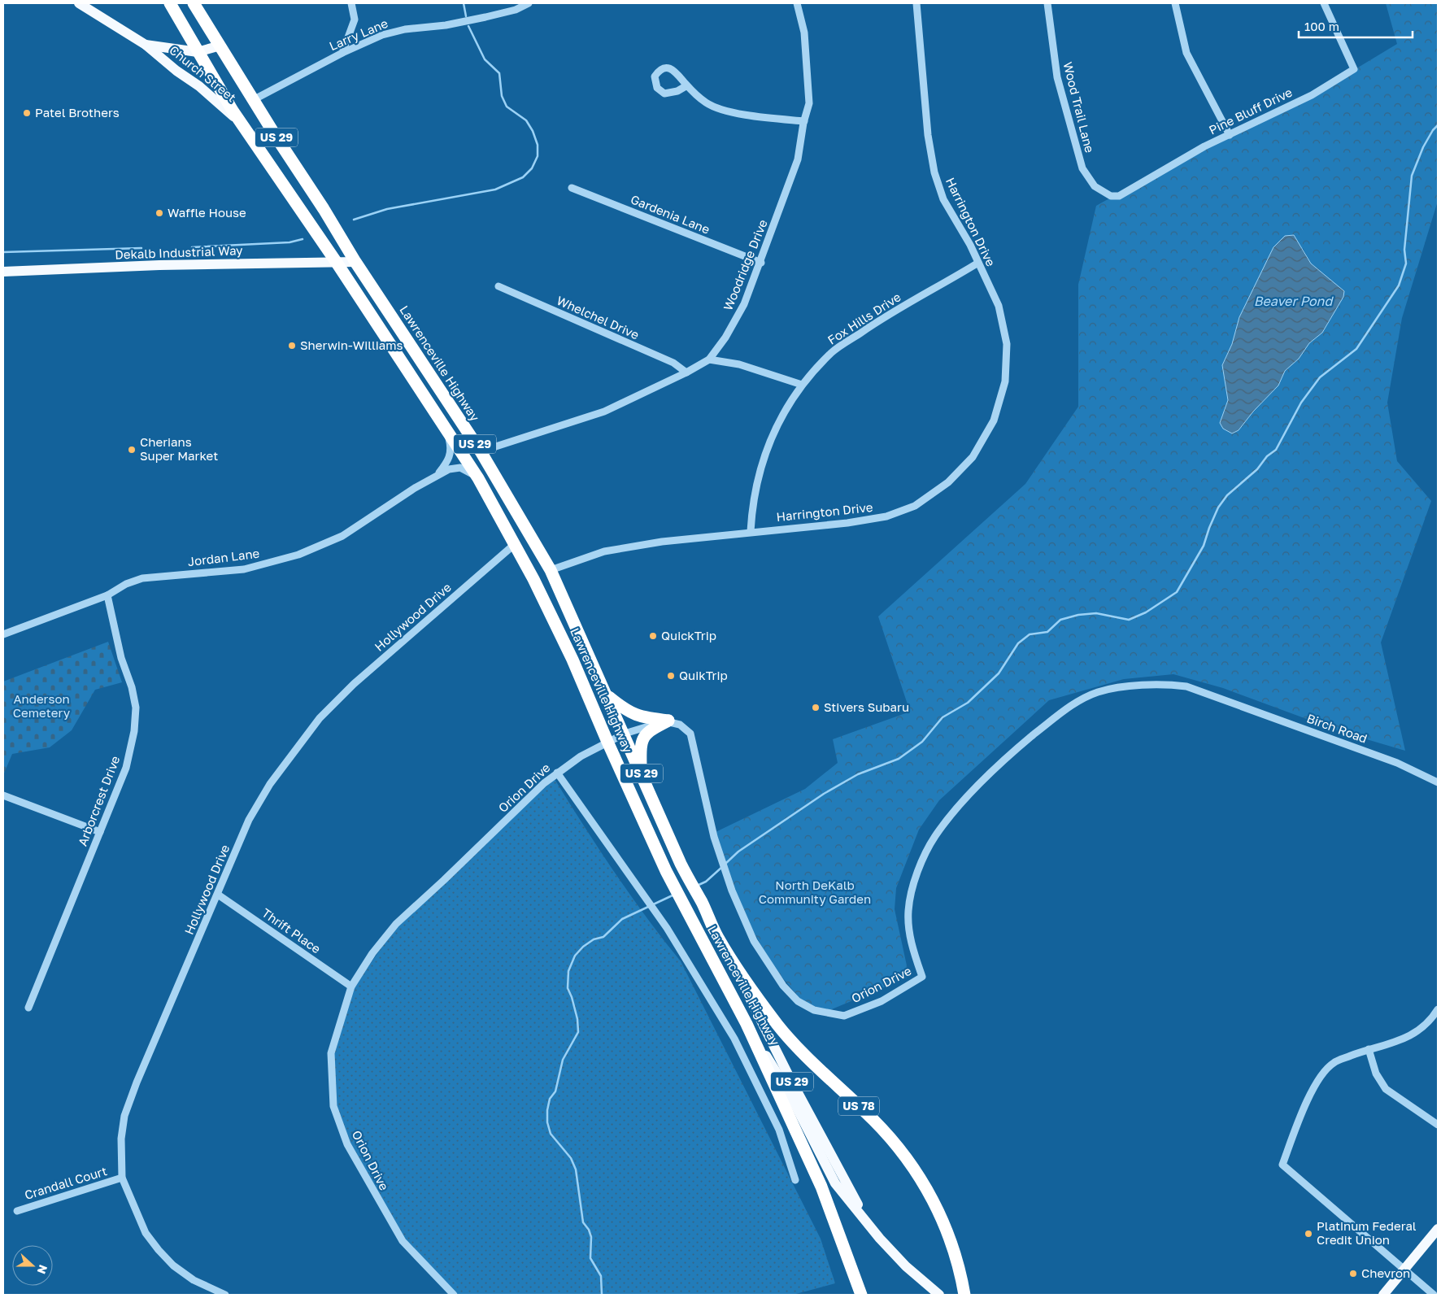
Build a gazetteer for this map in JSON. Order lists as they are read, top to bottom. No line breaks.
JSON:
{"streets":{"highway":["US 29","Lawrenceville Highway","US 78"],"main road":["Church Street","Dekalb Industrial Way"],"street":["Larry Lane","Wood Trail Lane","Pine Bluff Drive","Gardenia Lane","Harrington Drive","Woodridge Drive","Whelchel Drive","Fox Hills Drive","Jordan Lane","Hollywood Drive","Birch Road","Orion Drive","Arborcrest Drive","Thrift Place","Crandall Court"]},"crossings":[["Larry Lane","US 29"],["Church Street","US 29"],["Wood Trail Lane","Pine Bluff Drive"],["US 29","Dekalb Industrial Way"],["US 29","Lawrenceville Highway"],["Gardenia Lane","Woodridge Drive"],["Harrington Drive","Fox Hills Drive"],["Harrington Drive","Lawrenceville Highway"],["Dekalb Industrial Way","Lawrenceville Highway"],["Woodridge Drive","Whelchel Drive"],["Woodridge Drive","Lawrenceville Highway"],["Lawrenceville Highway","Jordan Lane"],["Lawrenceville Highway","Hollywood Drive"],["Lawrenceville Highway","Orion Drive"],["Lawrenceville Highway","US 78"],["Jordan Lane","Arborcrest Drive"],["Hollywood Drive","Thrift Place"],["Hollywood Drive","Crandall Court"],["Birch Road","Orion Drive"],["Orion Drive","Thrift Place"]],"water":["Beaver Pond"],"parks":["Anderson Cemetery","North DeKalb Community Garden"],"places":["Patel Brothers","Waffle House","Sherwin-Williams","Cherians Super Market","QuickTrip","QuikTrip","Stivers Subaru","Platinum Federal Credit Union","Chevron"],"scale_bar":"100 m","north":"right"}
